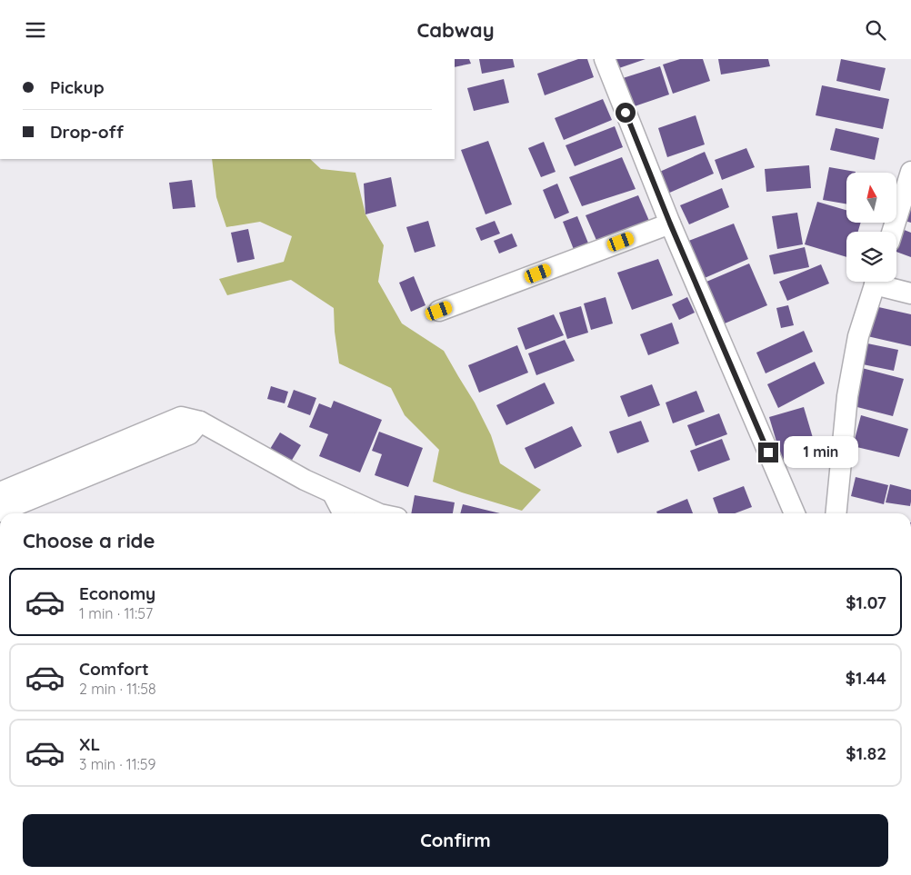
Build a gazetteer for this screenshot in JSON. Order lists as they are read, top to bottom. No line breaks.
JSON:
{"north":"top","page":{"header":"Cabway","banner":["Pickup","Drop-off"],"bubble":"1 min","heading":"Choose a ride","list":[{"name":"Economy","note":"1 min · 11:57","value":"$1.07"},{"name":"Comfort","note":"2 min · 11:58","value":"$1.44"},{"name":"XL","note":"3 min · 11:59","value":"$1.82"}],"buttons":"Confirm"}}
